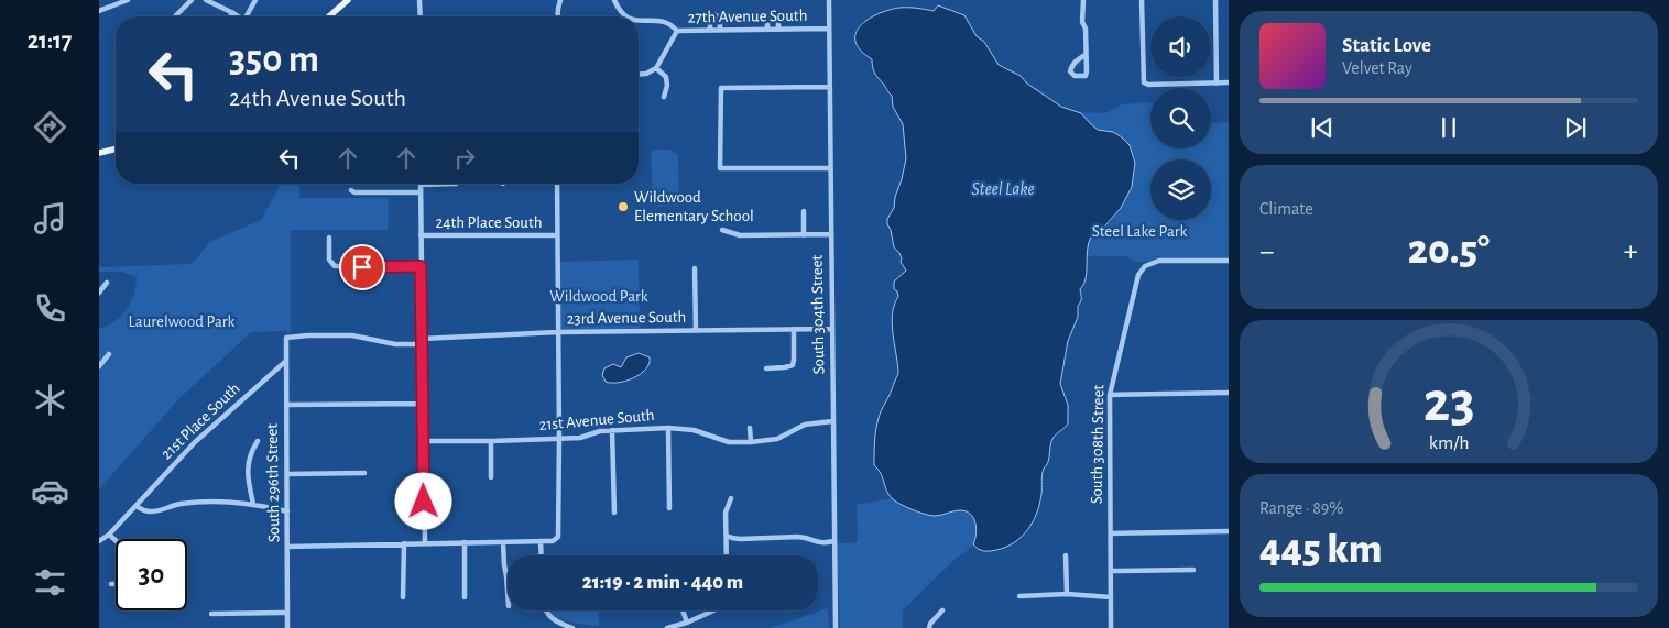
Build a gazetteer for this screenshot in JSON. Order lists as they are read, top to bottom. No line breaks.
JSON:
{"streets":{"street":["27th Avenue South","24th Place South","South 304th Street","23rd Avenue South","21st Avenue South","21st Place South","South 308th Street","South 296th Street"]},"crossings":[["27th Avenue South","South 304th Street"],["South 304th Street","23rd Avenue South"],["South 304th Street","21st Avenue South"],["23rd Avenue South","South 296th Street"],["21st Place South","South 296th Street"]],"water":["Steel Lake"],"parks":["Steel Lake Park","Wildwood Park","Laurelwood Park"],"places":["Wildwood Elementary School"],"page":{"tabs":"21:17","turn":["350 m","24th Avenue South"],"song":["Static Love","Velvet Ray"],"tile":["Climate",["Range · 89%","445 km"]],"heat":["−","20.5°","+"],"limit":"30","trip":"21:19 · 2 min · 440 m","gauge":["23","km/h"]}}
